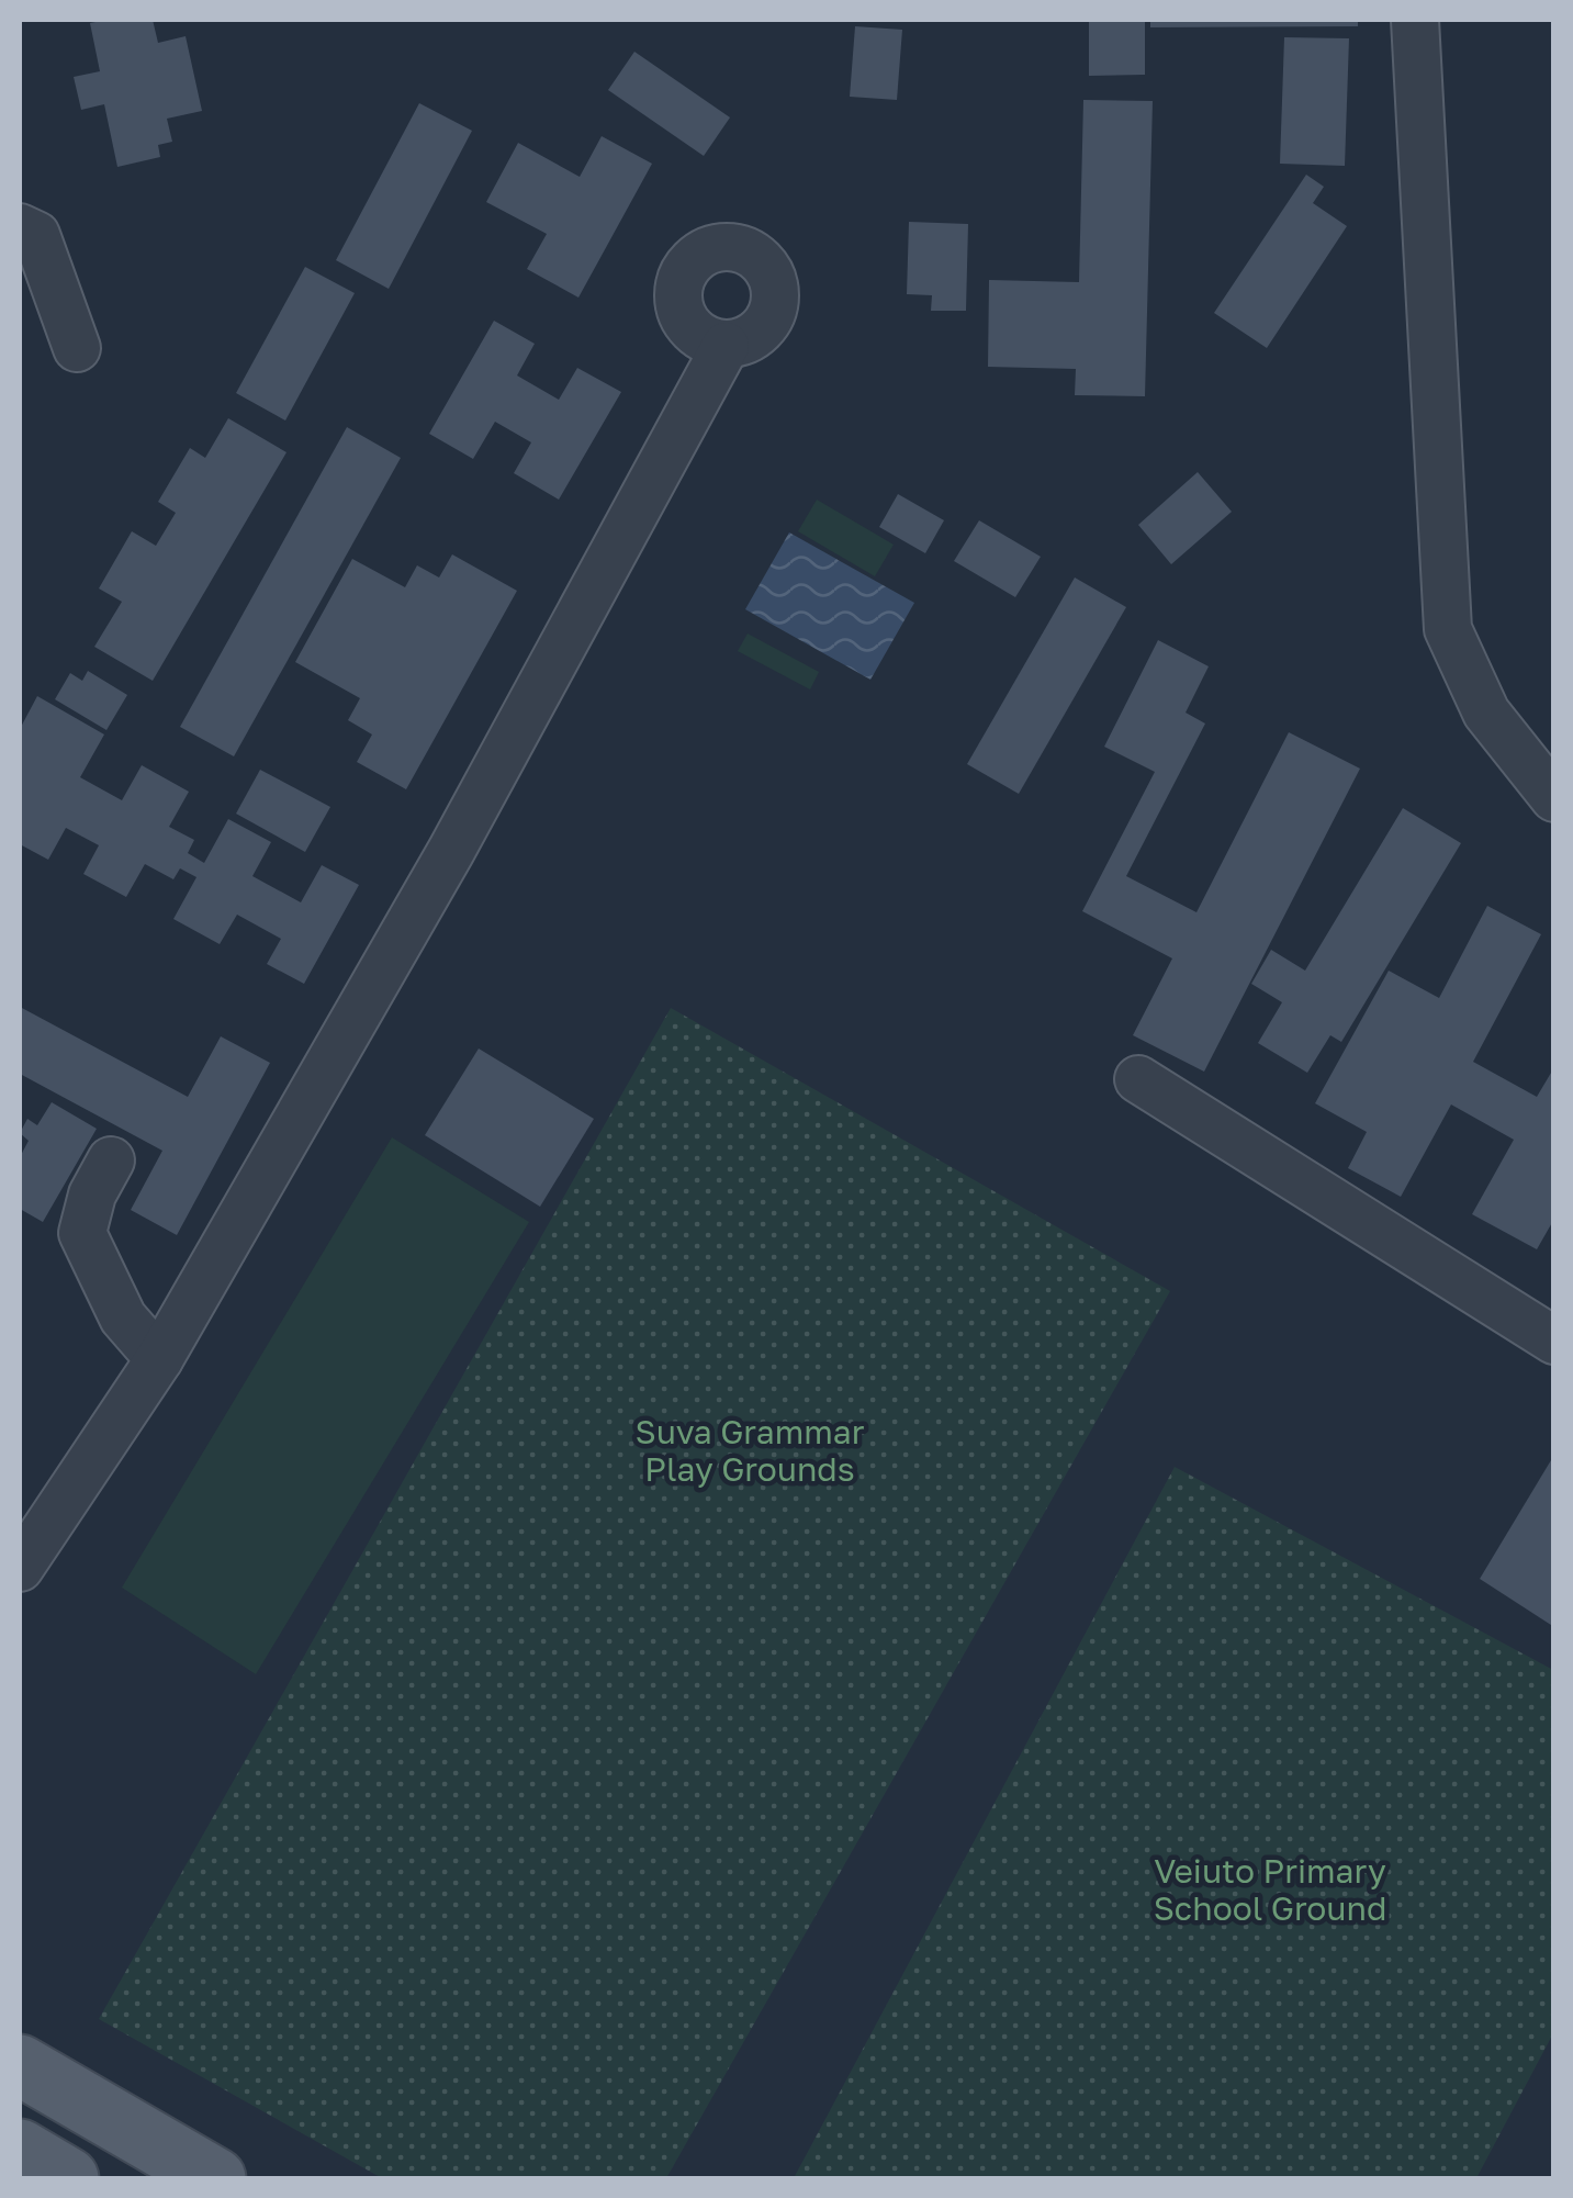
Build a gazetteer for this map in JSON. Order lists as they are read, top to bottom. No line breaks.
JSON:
{"parks":["Suva Grammar Play Grounds","Veiuto Primary School Ground"]}
